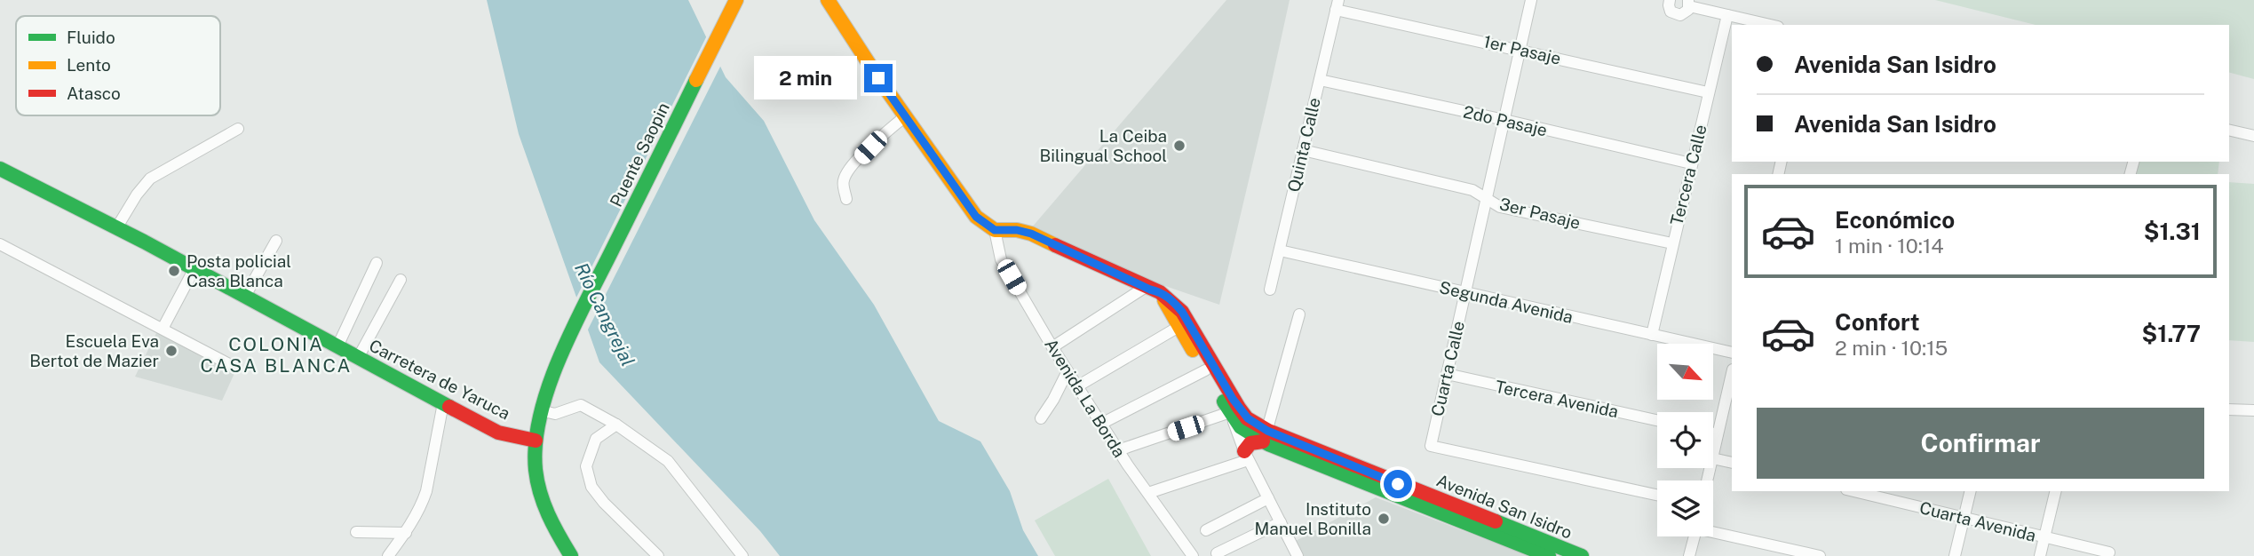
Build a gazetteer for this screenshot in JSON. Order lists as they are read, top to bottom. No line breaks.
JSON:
{"streets":{"street":["1er Pasaje","2do Pasaje","Quinta Calle","Puente Saopin","Tercera Calle","3er Pasaje","Segunda Avenida","Cuarta Calle","Carretera de Yaruca","Avenida La Borda","Tercera Avenida","Avenida San Isidro","Cuarta Avenida"]},"crossings":[["1er Pasaje","Quinta Calle"],["1er Pasaje","Tercera Calle"],["1er Pasaje","Cuarta Calle"],["2do Pasaje","Quinta Calle"],["2do Pasaje","Tercera Calle"],["2do Pasaje","Cuarta Calle"],["Quinta Calle","3er Pasaje"],["Quinta Calle","Segunda Avenida"],["Puente Saopin","Carretera de Yaruca"],["Tercera Calle","3er Pasaje"],["Tercera Calle","Segunda Avenida"],["3er Pasaje","Cuarta Calle"],["Segunda Avenida","Cuarta Calle"],["Cuarta Calle","Tercera Avenida"],["Avenida La Borda","Avenida San Isidro"]],"districts":["COLONIA CASA BLANCA"],"water":["Río Cangrejal"],"places":["La Ceiba Bilingual School","Posta policial Casa Blanca","Escuela Eva Bertot de Mazier","Instituto Manuel Bonilla"],"legend":["Fluido","Lento","Atasco"],"north":"bottom right","page":{"banner":["Avenida San Isidro","Avenida San Isidro"],"bubble":"2 min","list":[{"name":"Económico","note":"1 min · 10:14","value":"$1.31"},{"name":"Confort","note":"2 min · 10:15","value":"$1.77"}],"buttons":"Confirmar"}}
